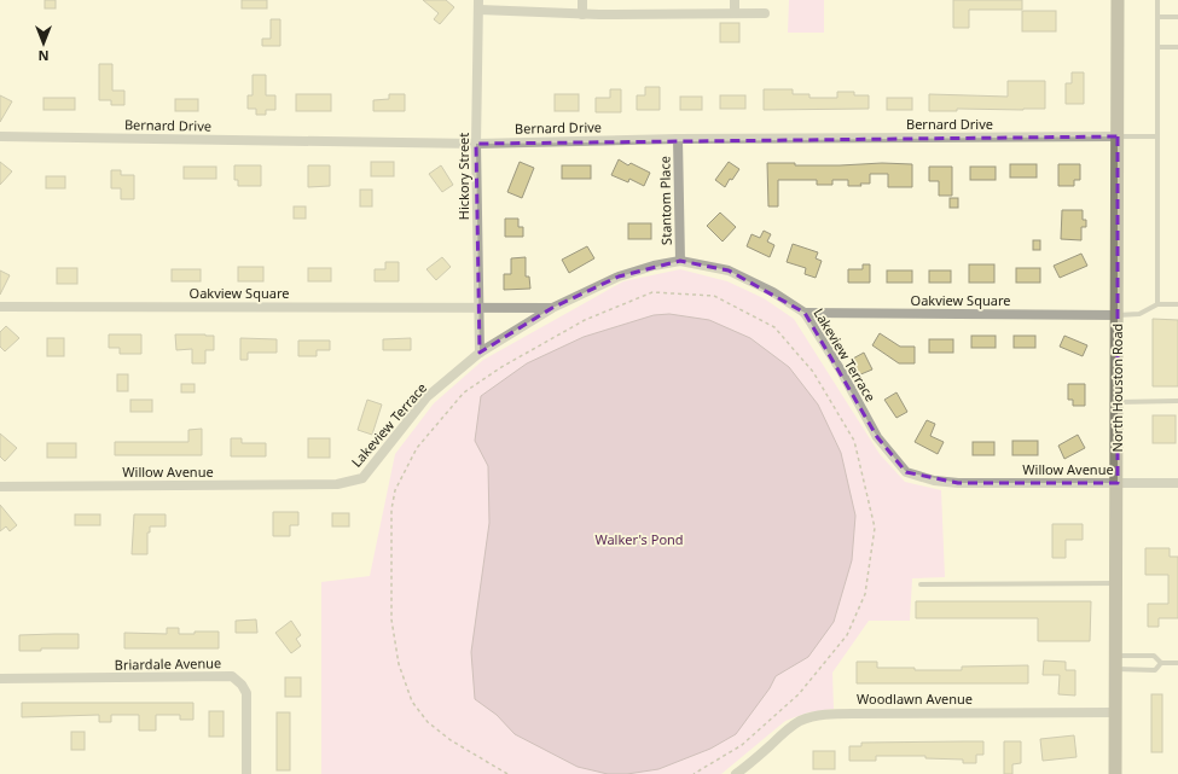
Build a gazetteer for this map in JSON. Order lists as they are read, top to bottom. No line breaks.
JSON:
{"streets":{"street":["Bernard Drive","Hickory Street","Stantom Place","Oakview Square","Lakeview Terrace","North Houston Road","Willow Avenue","Briardale Avenue","Woodlawn Avenue"]},"crossings":[["Bernard Drive","Hickory Street"],["Bernard Drive","Stantom Place"],["Bernard Drive","North Houston Road"],["Hickory Street","Oakview Square"],["Hickory Street","Lakeview Terrace"],["Stantom Place","Lakeview Terrace"],["Oakview Square","Lakeview Terrace"],["Oakview Square","North Houston Road"],["Lakeview Terrace","Willow Avenue"],["North Houston Road","Willow Avenue"],["North Houston Road","Woodlawn Avenue"]],"parks":["Walker's Pond"],"north":"bottom"}
